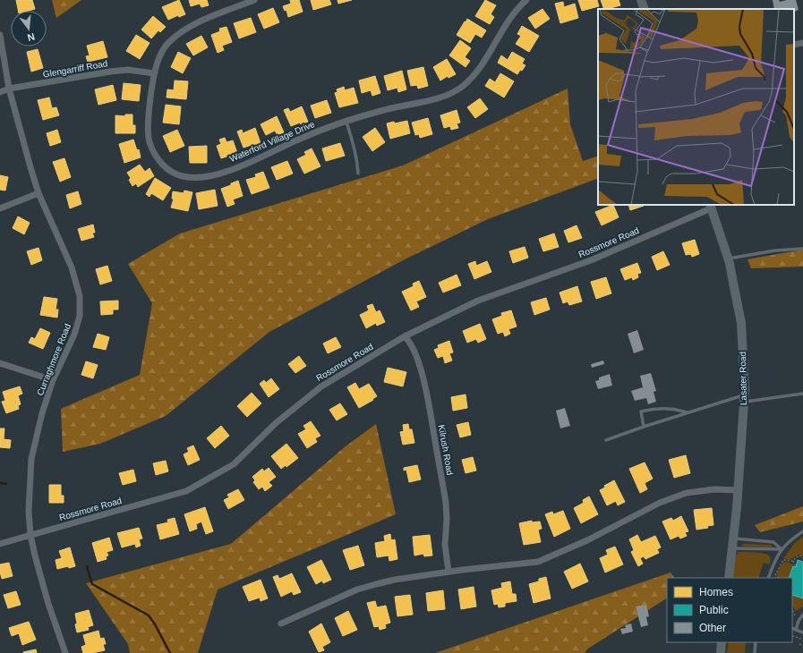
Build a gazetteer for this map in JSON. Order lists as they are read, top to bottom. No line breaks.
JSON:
{"streets":{"street":["Glengarriff Road","Waterford Village Drive","Rossmore Road","Curraghmore Road","Lasater Road","Kilrush Road"]},"crossings":[["Glengarriff Road","Waterford Village Drive"],["Glengarriff Road","Curraghmore Road"],["Rossmore Road","Curraghmore Road"],["Rossmore Road","Lasater Road"],["Rossmore Road","Kilrush Road"]],"legend":["Homes","Public","Other"],"north":"bottom"}
